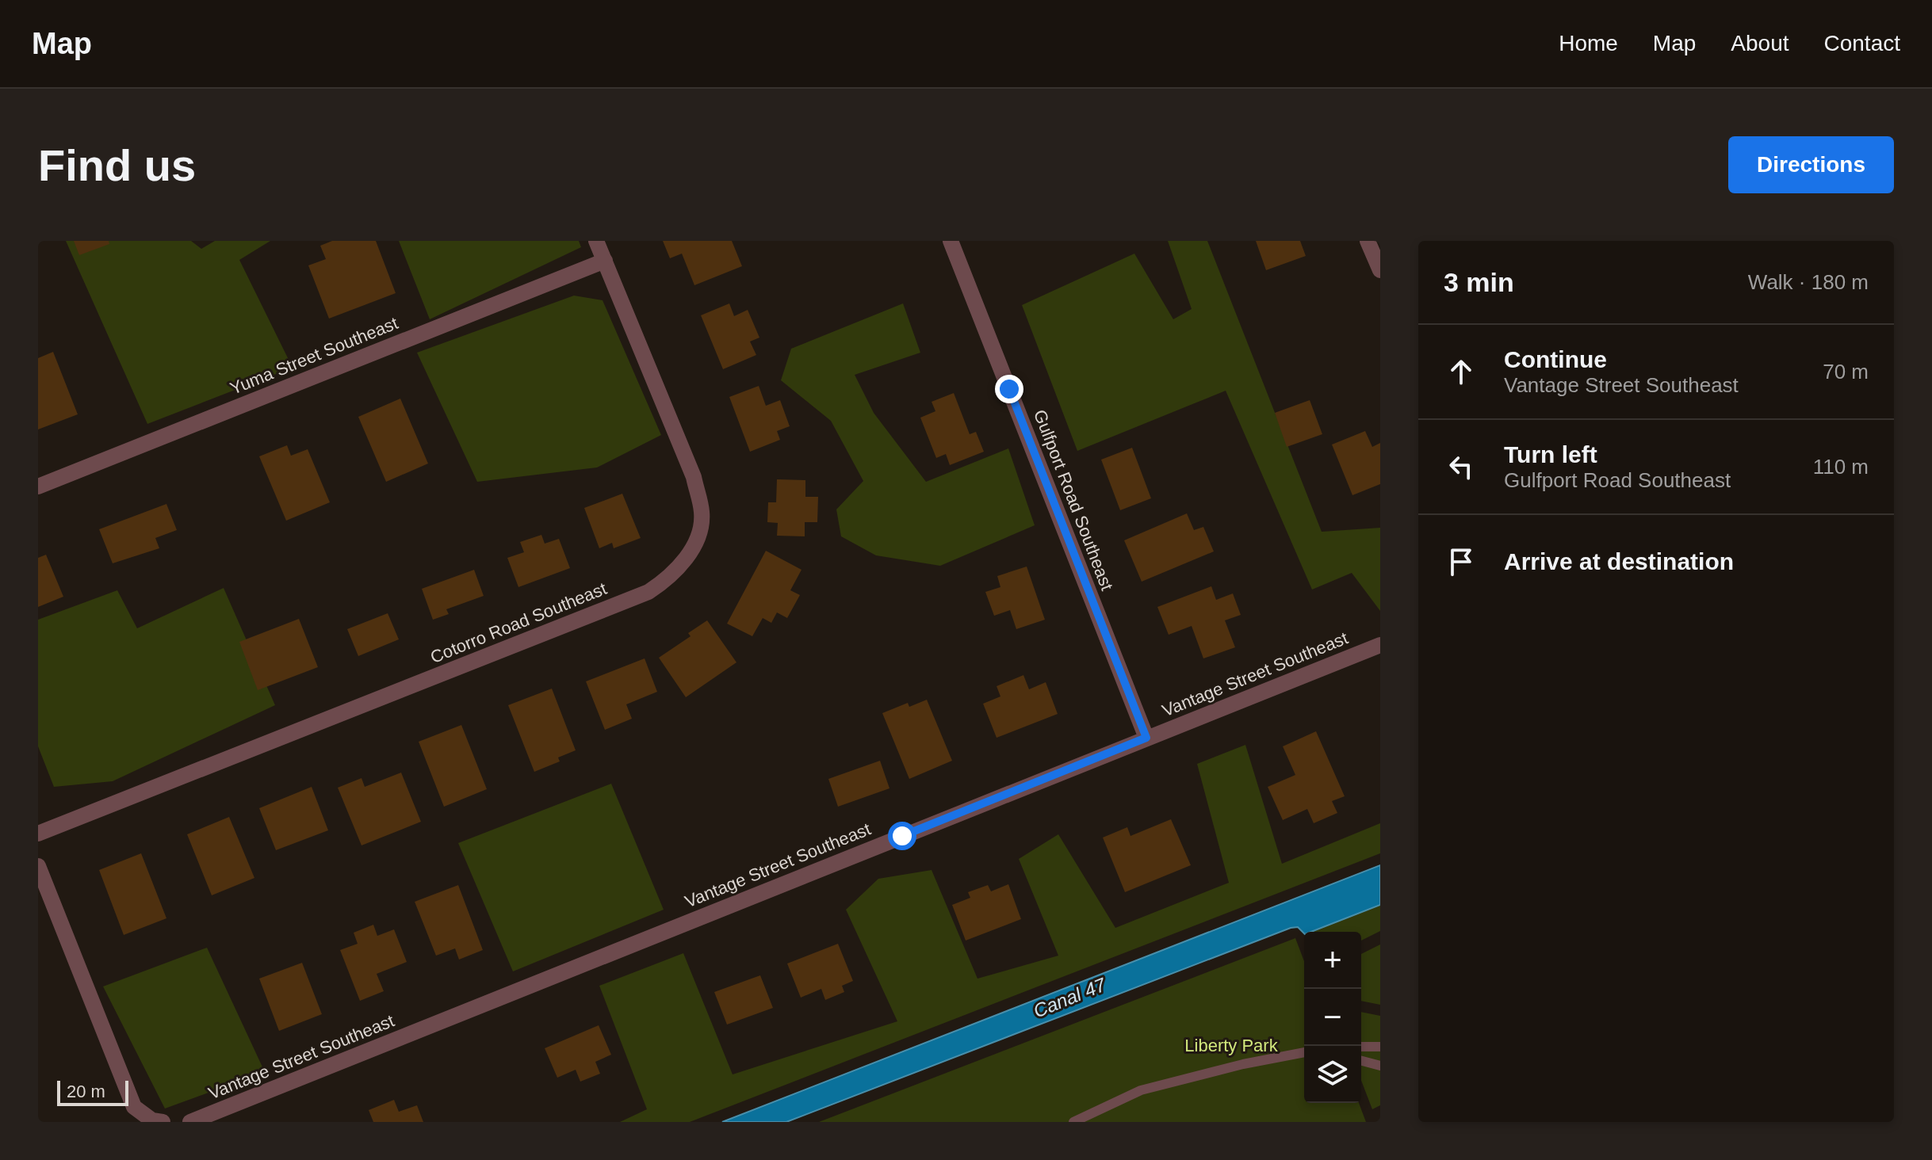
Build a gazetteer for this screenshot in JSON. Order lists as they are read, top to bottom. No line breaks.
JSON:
{"streets":{"street":["Yuma Street Southeast","Gulfport Road Southeast","Cotorro Road Southeast","Vantage Street Southeast"]},"crossings":[["Yuma Street Southeast","Cotorro Road Southeast"],["Gulfport Road Southeast","Vantage Street Southeast"]],"water":["Canal 47"],"parks":["Liberty Park"],"scale_bar":"20 m","page":{"header":"Map","nav":["Home","Map","About","Contact"],"buttons":"Directions","title":"Find us","heading":["3 min","Walk · 180 m"],"list":[["Continue","Vantage Street Southeast","70 m"],["Turn left","Gulfport Road Southeast","110 m"],"Arrive at destination"],"map_buttons":["+","−"],"scale":"20 m"}}
